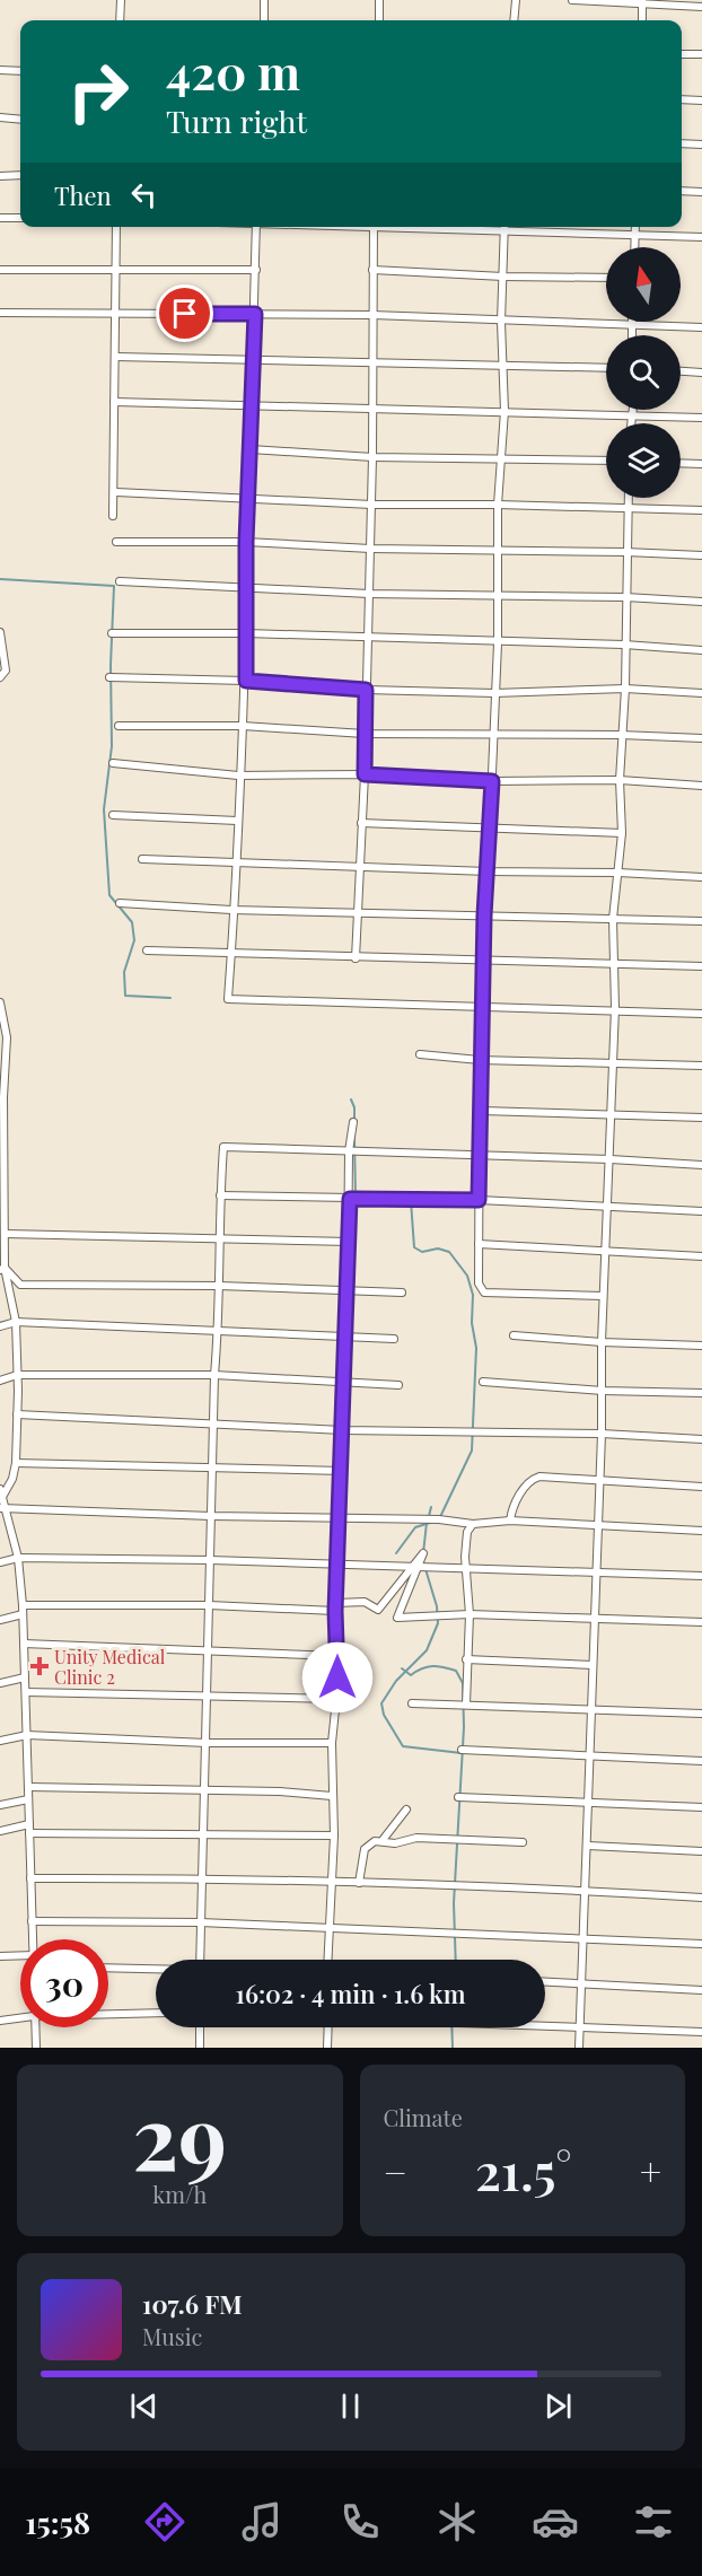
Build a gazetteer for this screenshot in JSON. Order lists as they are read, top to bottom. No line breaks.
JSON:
{"places":{"health":["Unity Medical Clinic 2"]},"north":"top","page":{"turn":["420 m","Turn right"],"then":"Then","limit":"30","trip":"16:02 · 4 min · 1.6 km","tile":[["29","km/h"],"Climate"],"heat":["−","21.5°","+"],"song":["107.6 FM","Music"],"tabs":"15:58"}}
